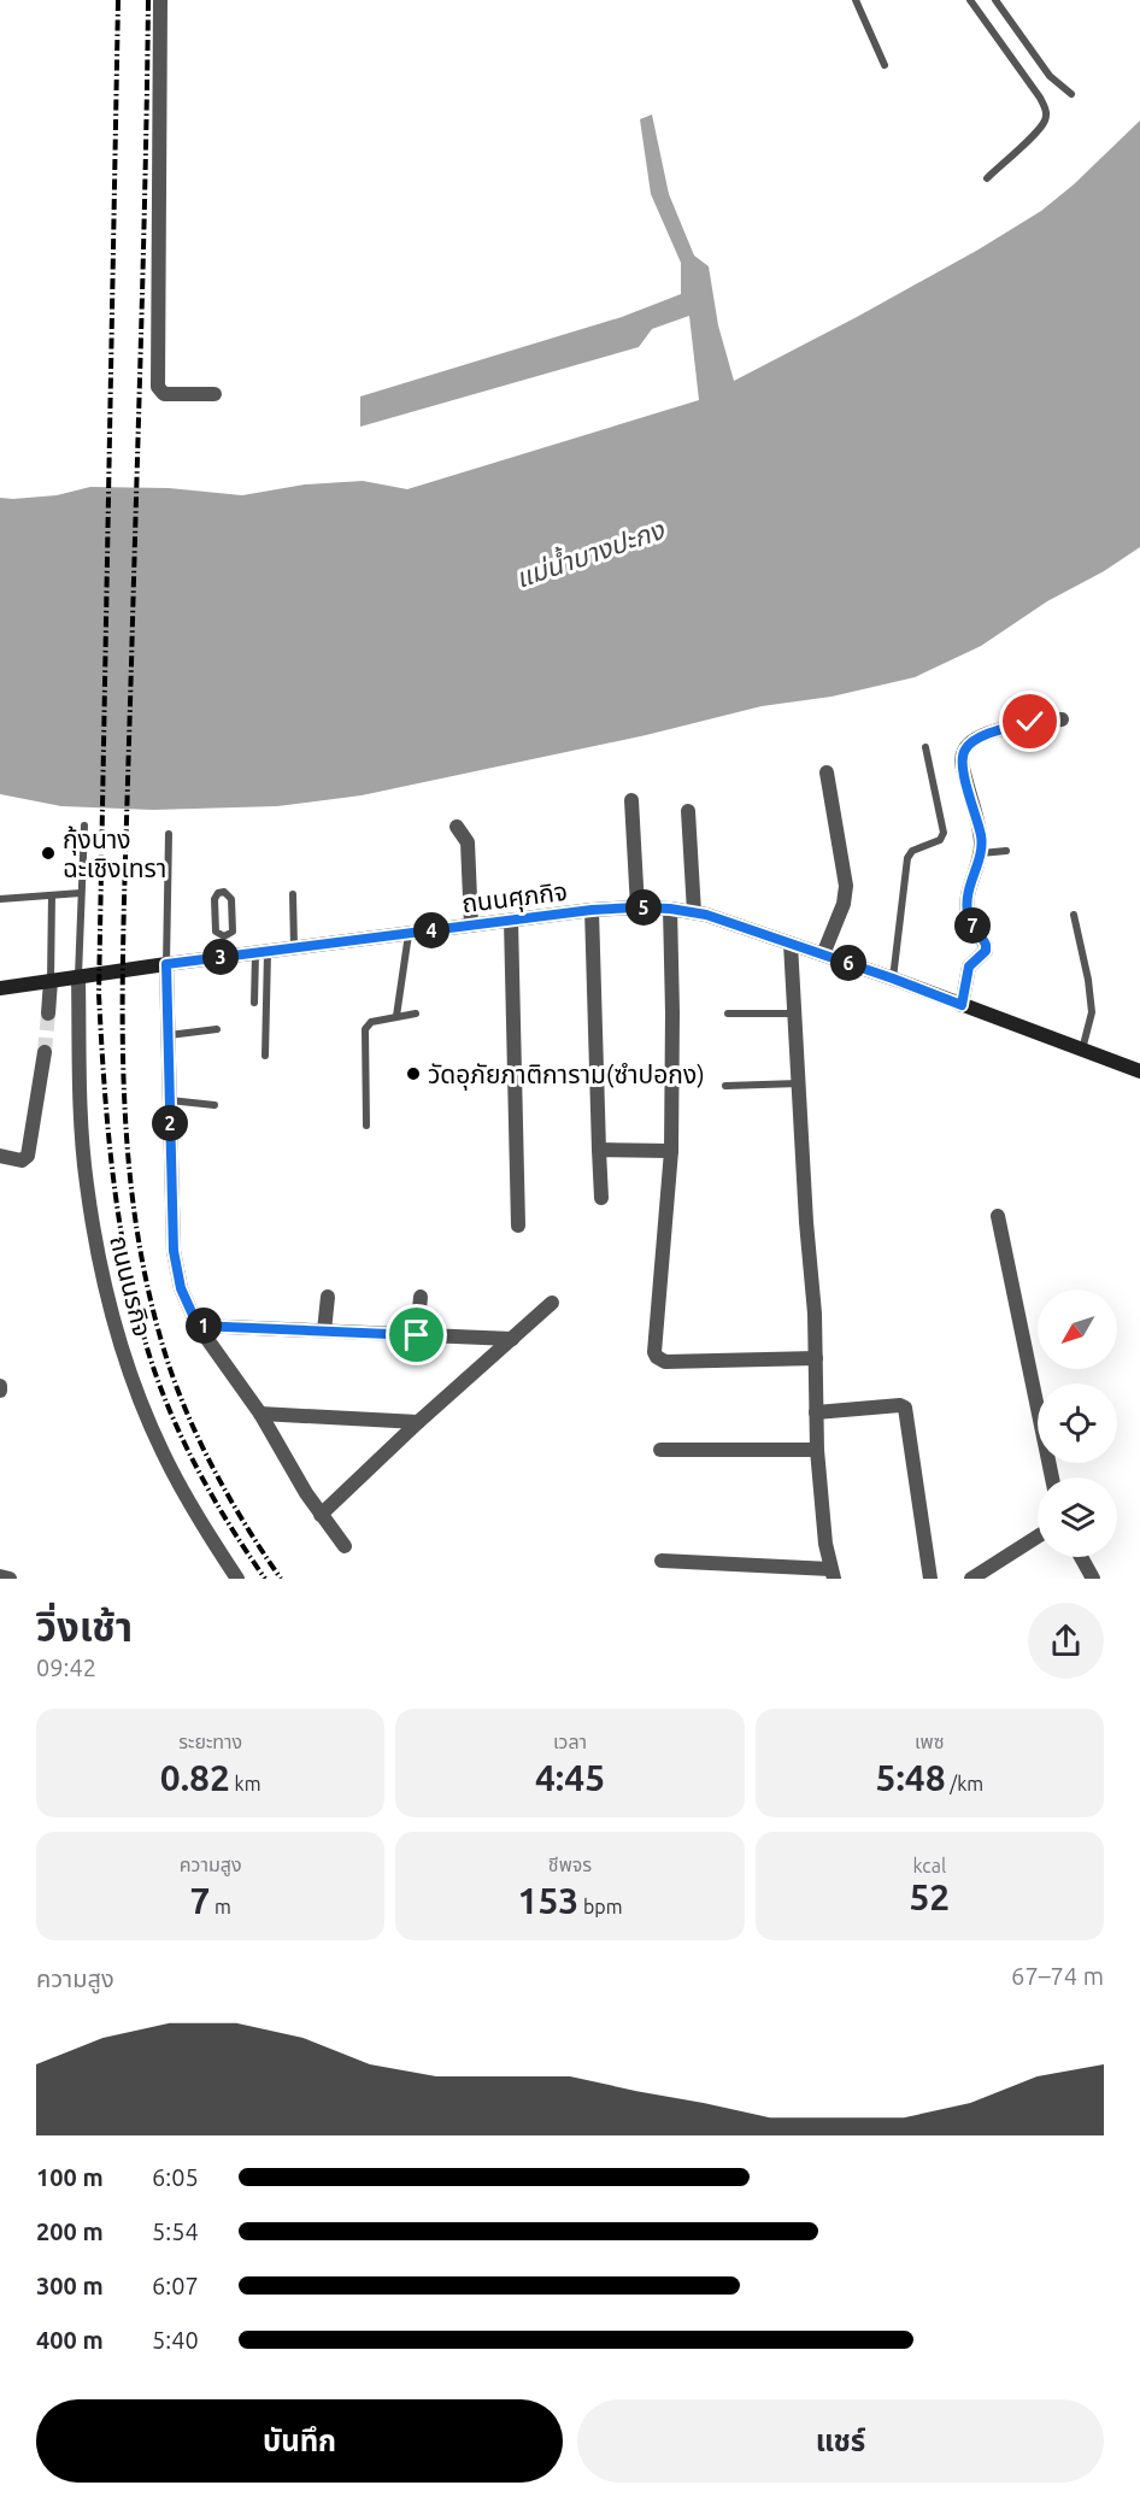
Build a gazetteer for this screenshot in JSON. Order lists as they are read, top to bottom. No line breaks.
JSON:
{"streets":{"main road":["ถนนศุภกิจ"],"street":["ถนนนรกิจ"]},"crossings":[["ถนนศุภกิจ","ถนนนรกิจ"]],"water":["แม่น้ำบางปะกง"],"places":["กุ้งนาง ฉะเชิงเทรา","วัดอุภัยภาติการาม(ซำปอกง)"],"north":"bottom left","page":{"pins":["5","7","4","3","6","2","1"],"heading":["วิ่งเช้า","09:42"],"stats":[["ระยะทาง","0.82 km"],["เวลา","4:45"],["เพซ","5:48 /km"],["ความสูง","7 m"],["ชีพจร","153 bpm"],["kcal","52"]],"chart":["ความสูง","67–74 m"],"list":[{"name":"100 m","note":"6:05"},{"name":"200 m","note":"5:54"},{"name":"300 m","note":"6:07"},{"name":"400 m","note":"5:40"}],"buttons":["บันทึก","แชร์"]}}
